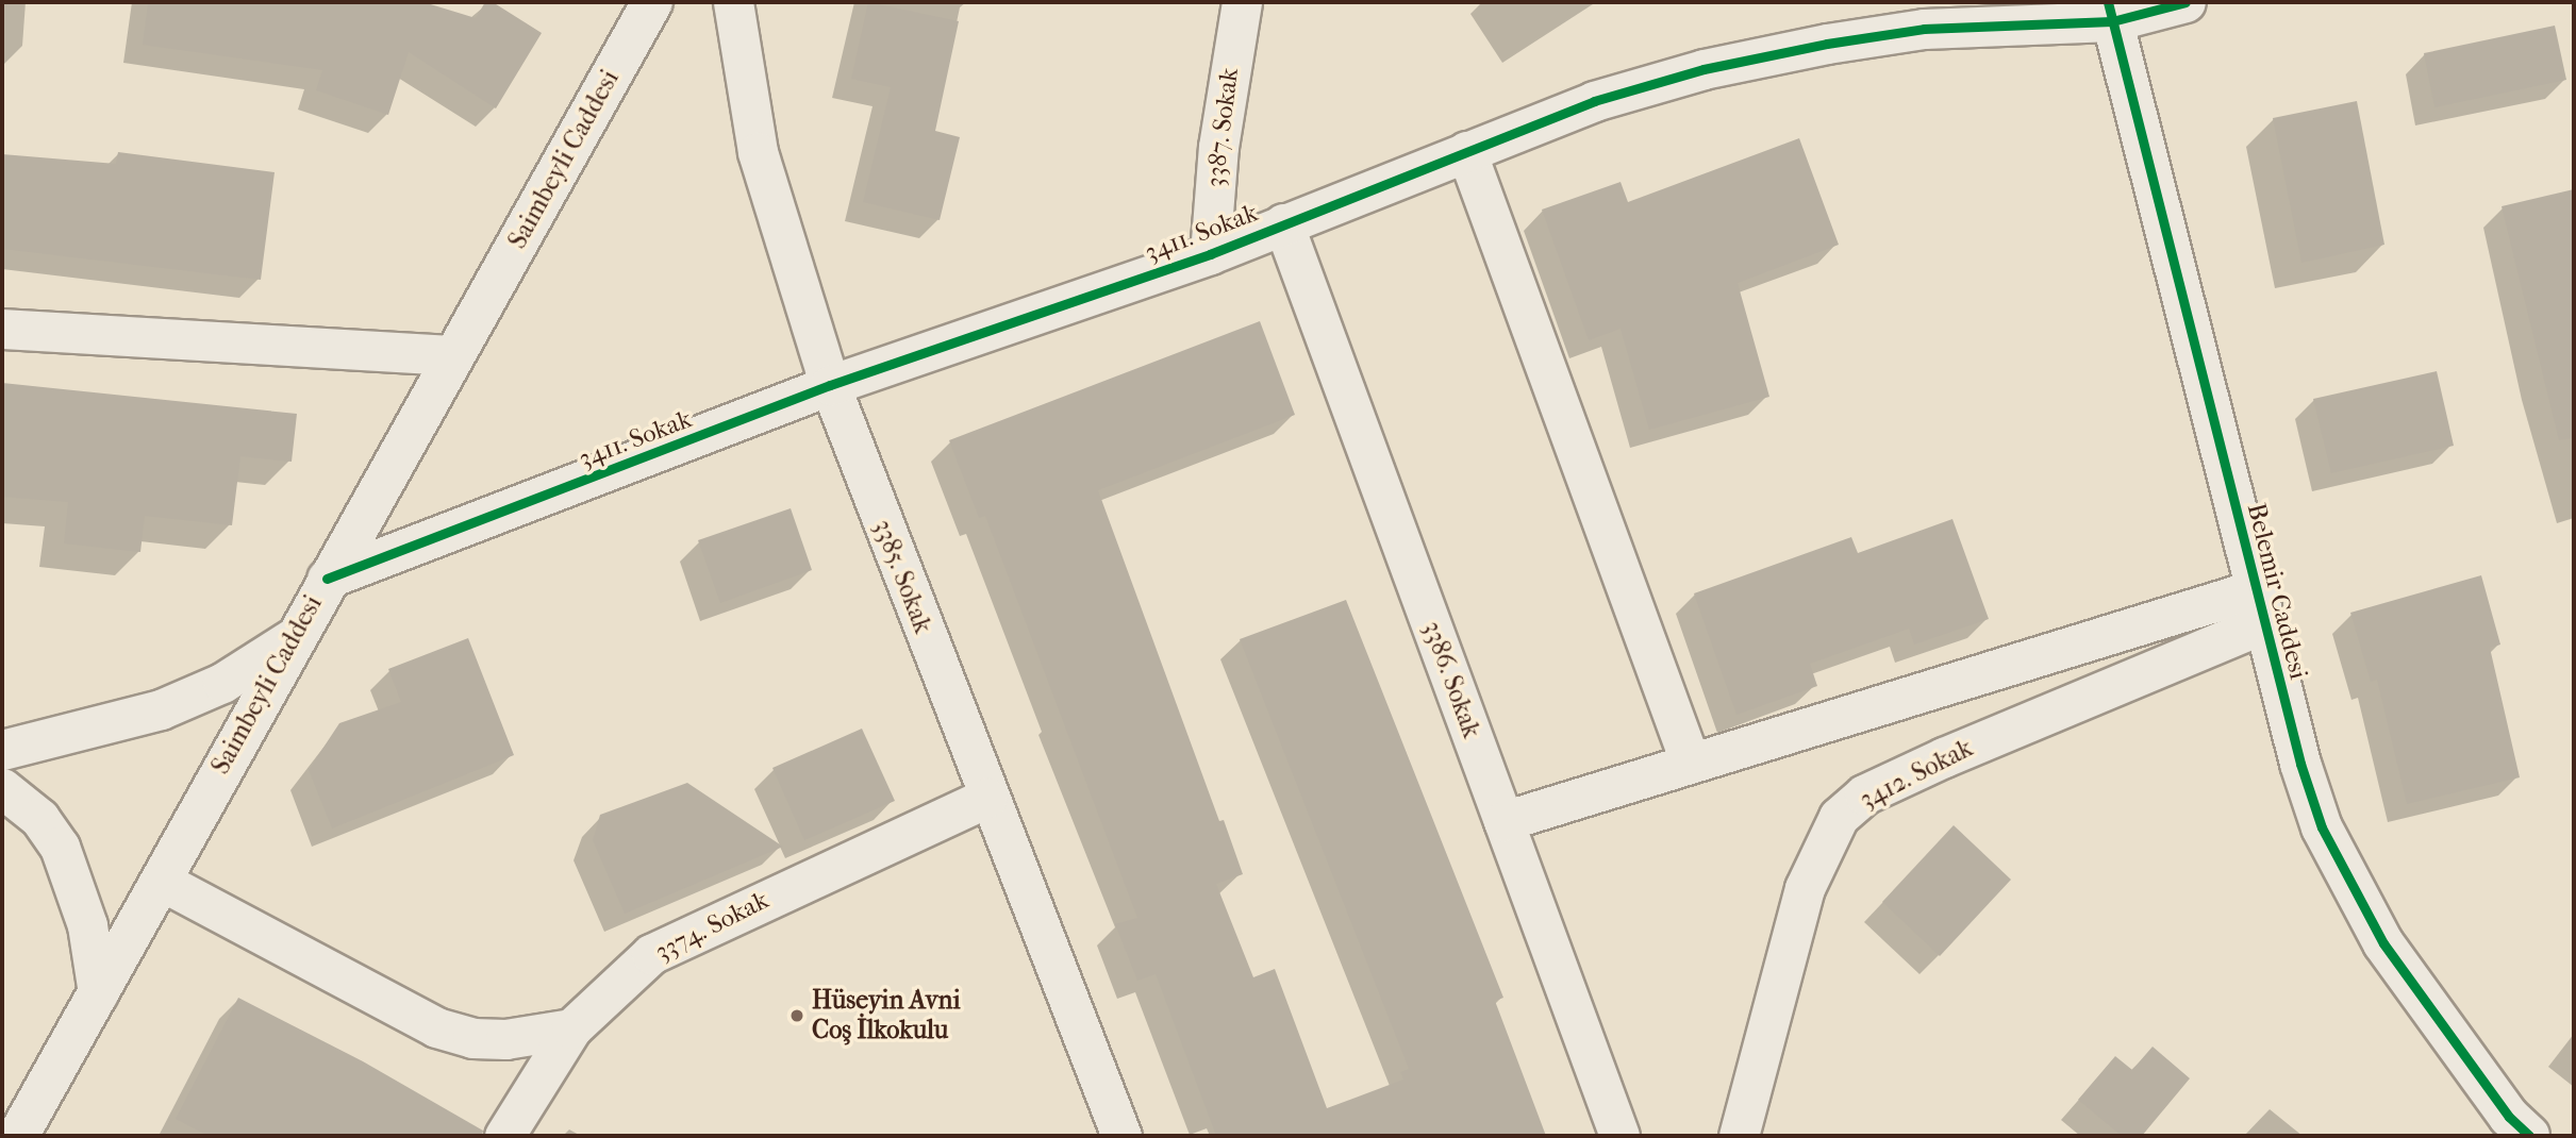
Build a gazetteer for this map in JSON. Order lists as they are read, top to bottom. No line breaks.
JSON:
{"streets":{"main road":["Saimbeyli Caddesi","Belemir Caddesi"],"street":["3387. Sokak","3411. Sokak","3385. Sokak","3386. Sokak","3412. Sokak","3374. Sokak"]},"crossings":[["3387. Sokak","3411. Sokak"],["Saimbeyli Caddesi","3411. Sokak"],["3411. Sokak","3385. Sokak"],["3411. Sokak","Belemir Caddesi"],["3411. Sokak","3386. Sokak"],["3385. Sokak","3374. Sokak"],["Belemir Caddesi","3412. Sokak"]],"places":["Hüseyin Avni Coş İlkokulu"]}
